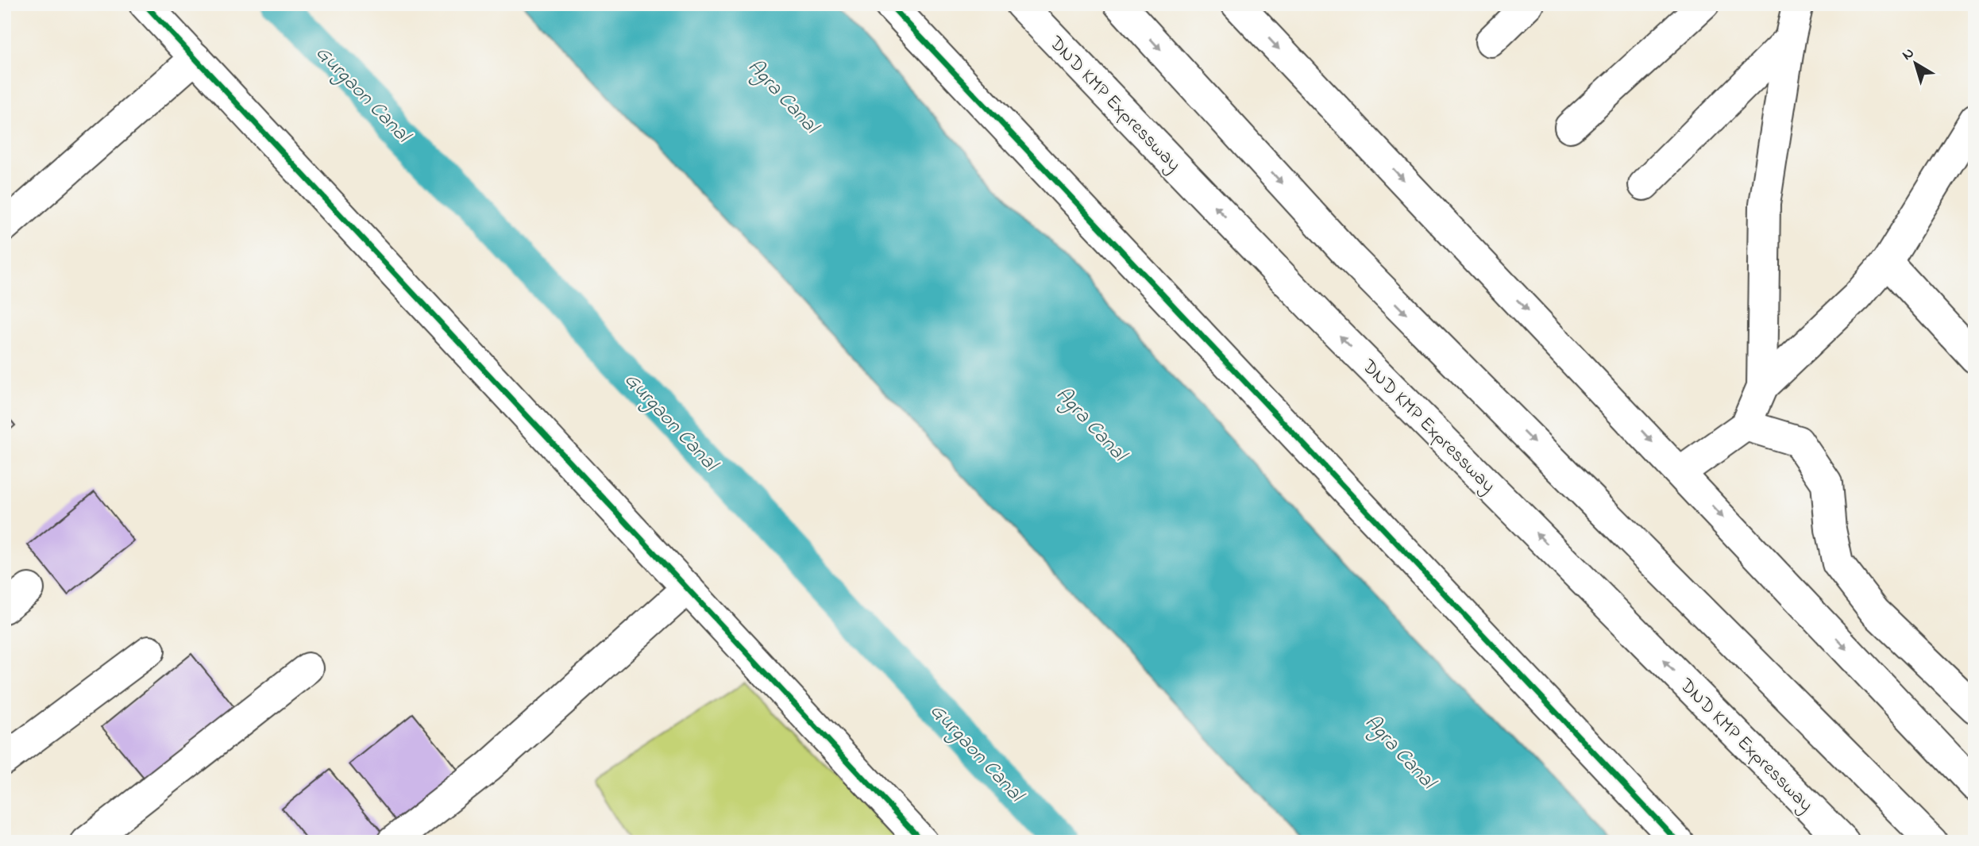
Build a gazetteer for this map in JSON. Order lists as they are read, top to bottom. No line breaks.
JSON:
{"streets":{"main road":["DND KMP Expressway"]},"water":["Gurgaon Canal","Agra Canal"],"north":"top left"}
